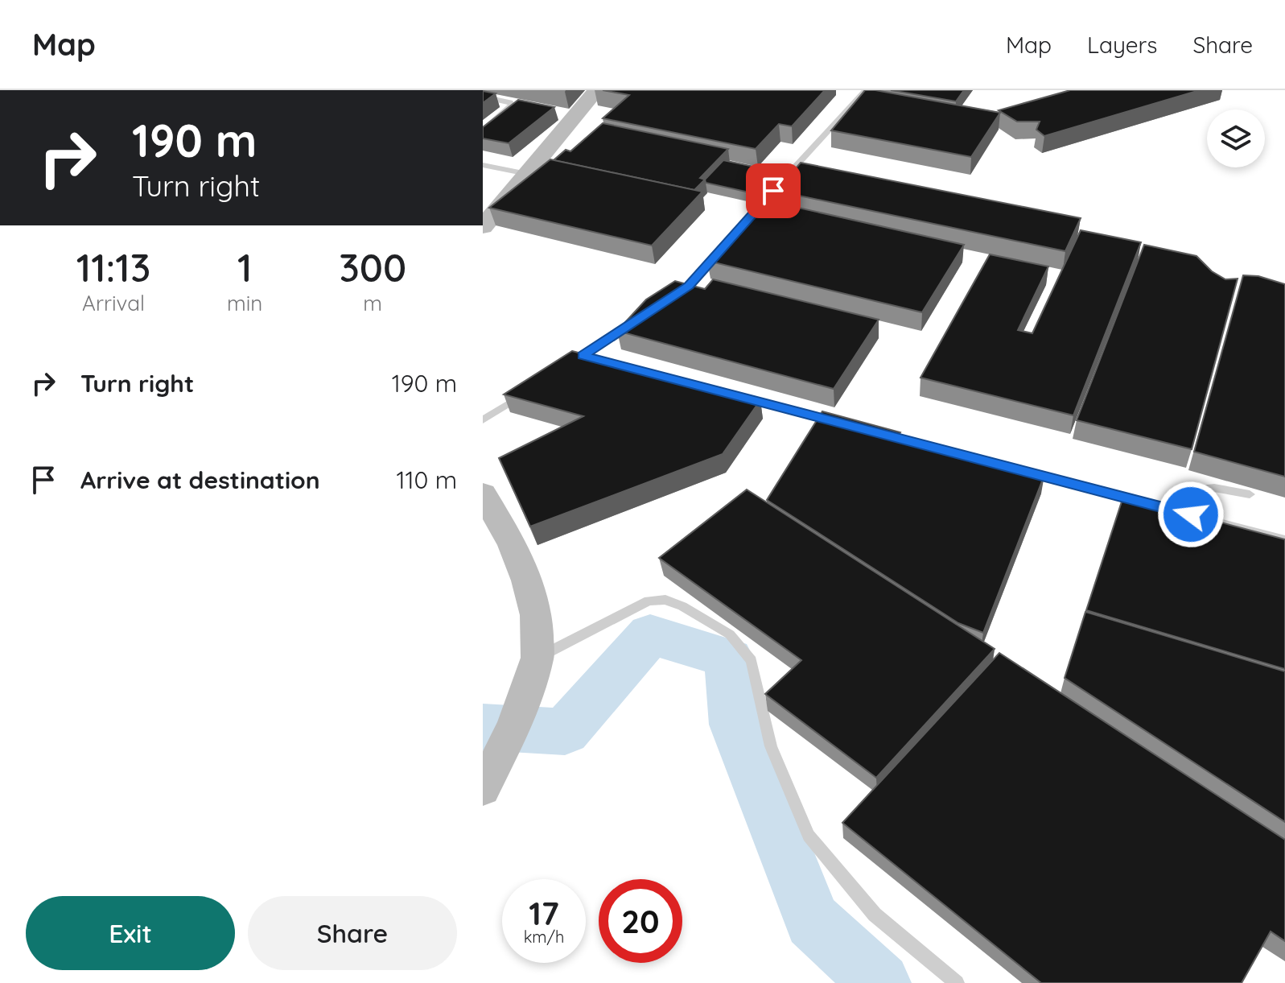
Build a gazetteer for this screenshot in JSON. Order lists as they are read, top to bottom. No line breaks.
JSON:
{"page":{"header":"Map","nav":["Map","Layers","Share"],"turn":["190 m","Turn right"],"eta":["11:13","Arrival","1","min","300","m"],"list":[{"name":"Turn right","value":"190 m"},{"name":"Arrive at destination","value":"110 m"}],"speed":"17 km/h","limit":"20","buttons":["Exit","Share"]}}
